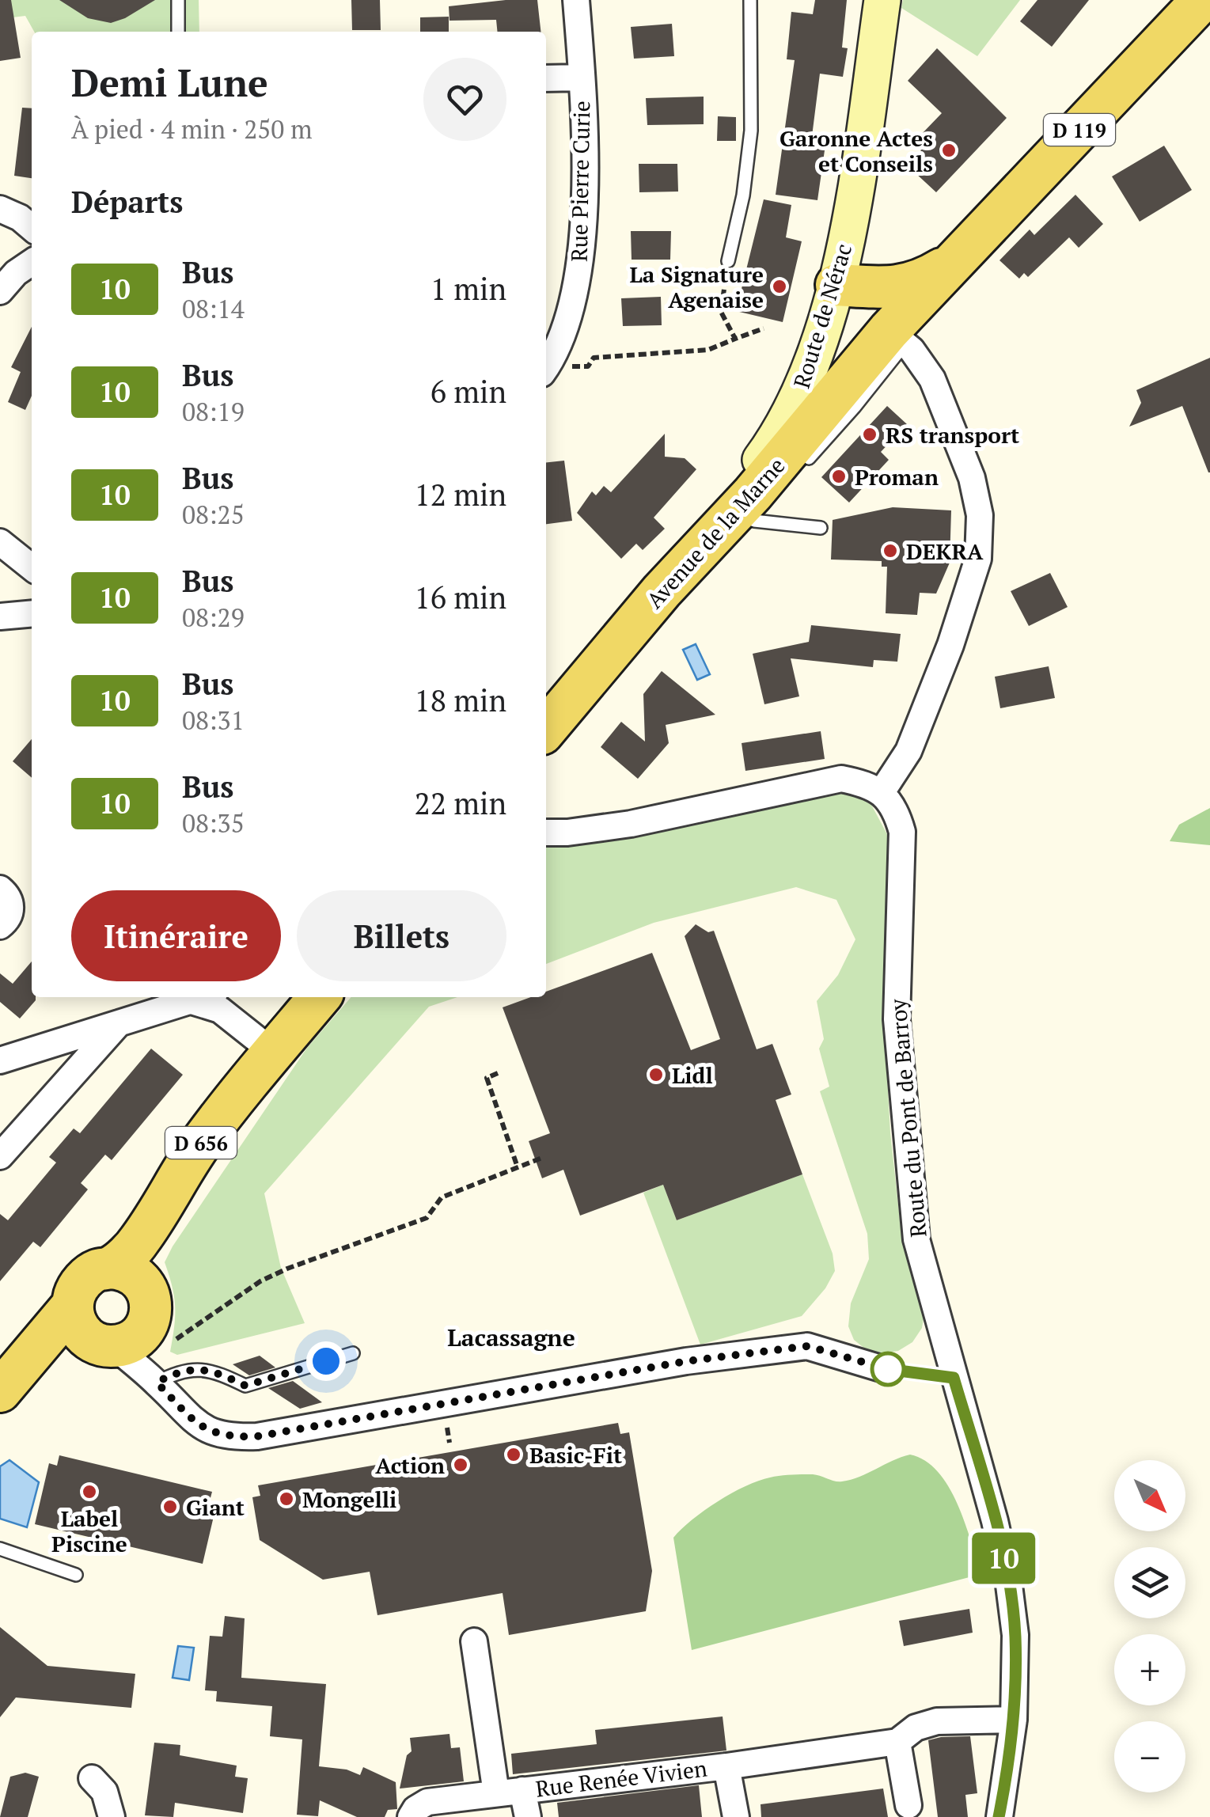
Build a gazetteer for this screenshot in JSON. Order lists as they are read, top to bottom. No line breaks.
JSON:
{"streets":{"main road":["D 119","Route de Nérac","Avenue de la Marne","D 656"],"street":["Rue Pierre Curie","Route du Pont de Barroy","Rue Renée Vivien"]},"crossings":[["D 119","Route de Nérac"],["D 119","Avenue de la Marne"],["Route de Nérac","Avenue de la Marne"],["Route du Pont de Barroy","Rue Renée Vivien"]],"districts":["Lacassagne"],"places":["Garonne Actes et Conseils","La Signature Agenaise","RS transport","Proman","DEKRA","Lidl","Basic-Fit","Action","Label Piscine","Mongelli","Giant"],"lines":["bus line 10"],"north":"bottom right","page":{"on_map":"10","heading":[["Demi Lune","À pied · 4 min · 250 m"],"Départs"],"list":[{"mark":"10","name":"Bus","note":"08:14","value":"1 min"},{"mark":"10","name":"Bus","note":"08:19","value":"6 min"},{"mark":"10","name":"Bus","note":"08:25","value":"12 min"},{"mark":"10","name":"Bus","note":"08:29","value":"16 min"},{"mark":"10","name":"Bus","note":"08:31","value":"18 min"},{"mark":"10","name":"Bus","note":"08:35","value":"22 min"}],"buttons":["Itinéraire","Billets"],"map_buttons":["+","−"]}}
